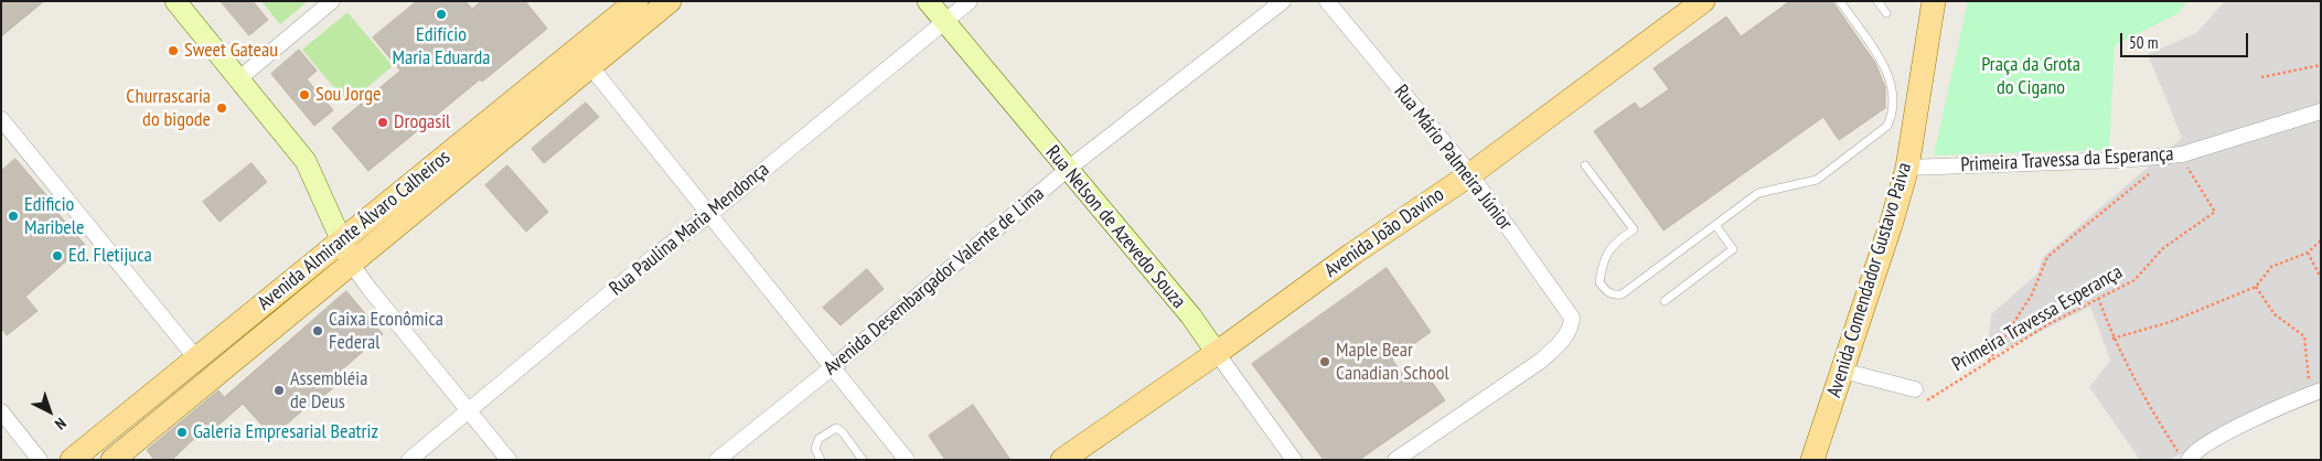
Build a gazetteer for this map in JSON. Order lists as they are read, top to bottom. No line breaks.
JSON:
{"streets":{"main road":["Avenida Almirante Álvaro Calheiros","Avenida João Davino","Avenida Comendador Gustavo Paiva"],"street":["Rua Mário Palmeira Júnior","Primeira Travessa da Esperança","Rua Nelson de Azevedo Souza","Rua Paulina Maria Mendonça","Avenida Desembargador Valente de Lima"],"path":["Primeira Travessa Esperança"]},"crossings":[["Rua Mário Palmeira Júnior","Avenida João Davino"],["Primeira Travessa da Esperança","Avenida Comendador Gustavo Paiva"],["Primeira Travessa da Esperança","Primeira Travessa Esperança"],["Rua Nelson de Azevedo Souza","Rua Paulina Maria Mendonça"],["Rua Nelson de Azevedo Souza","Avenida João Davino"],["Rua Nelson de Azevedo Souza","Avenida Desembargador Valente de Lima"]],"parks":["Praça da Grota do Cigano"],"places":["Edifício Maria Eduarda","Sweet Gateau","Sou Jorge","Churrascaria do bigode","Drogasil","Edificio Maribele","Ed. Fletijuca","Caixa Econômica Federal","Maple Bear Canadian School","Assembléia de Deus","Galeria Empresarial Beatriz"],"scale_bar":"50 m","north":"bottom right"}
